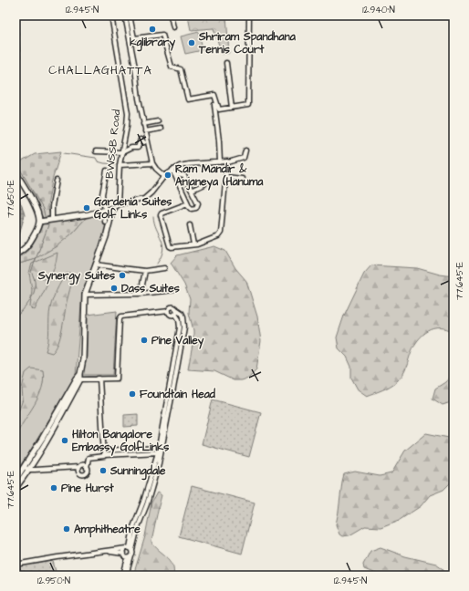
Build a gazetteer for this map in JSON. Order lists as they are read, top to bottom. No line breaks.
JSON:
{"streets":{"street":["BWSSB Road"]},"districts":["CHALLAGHATTA"],"places":["kglibrary","Shriram Spandhana Tennis Court","Ram Mandir & Anjaneya (Hanuma","Gardenia Suites Golf Links","Synergy Suites","Dass Suites","Pine Valley","Foundtain Head","Hilton Bangalore Embassy GolfLinks","Sunningdale","Pine Hurst","Amphitheatre"],"coordinates":["12.945°N","12.940°N","77.650°E","77.645°E","12.950°N"]}
